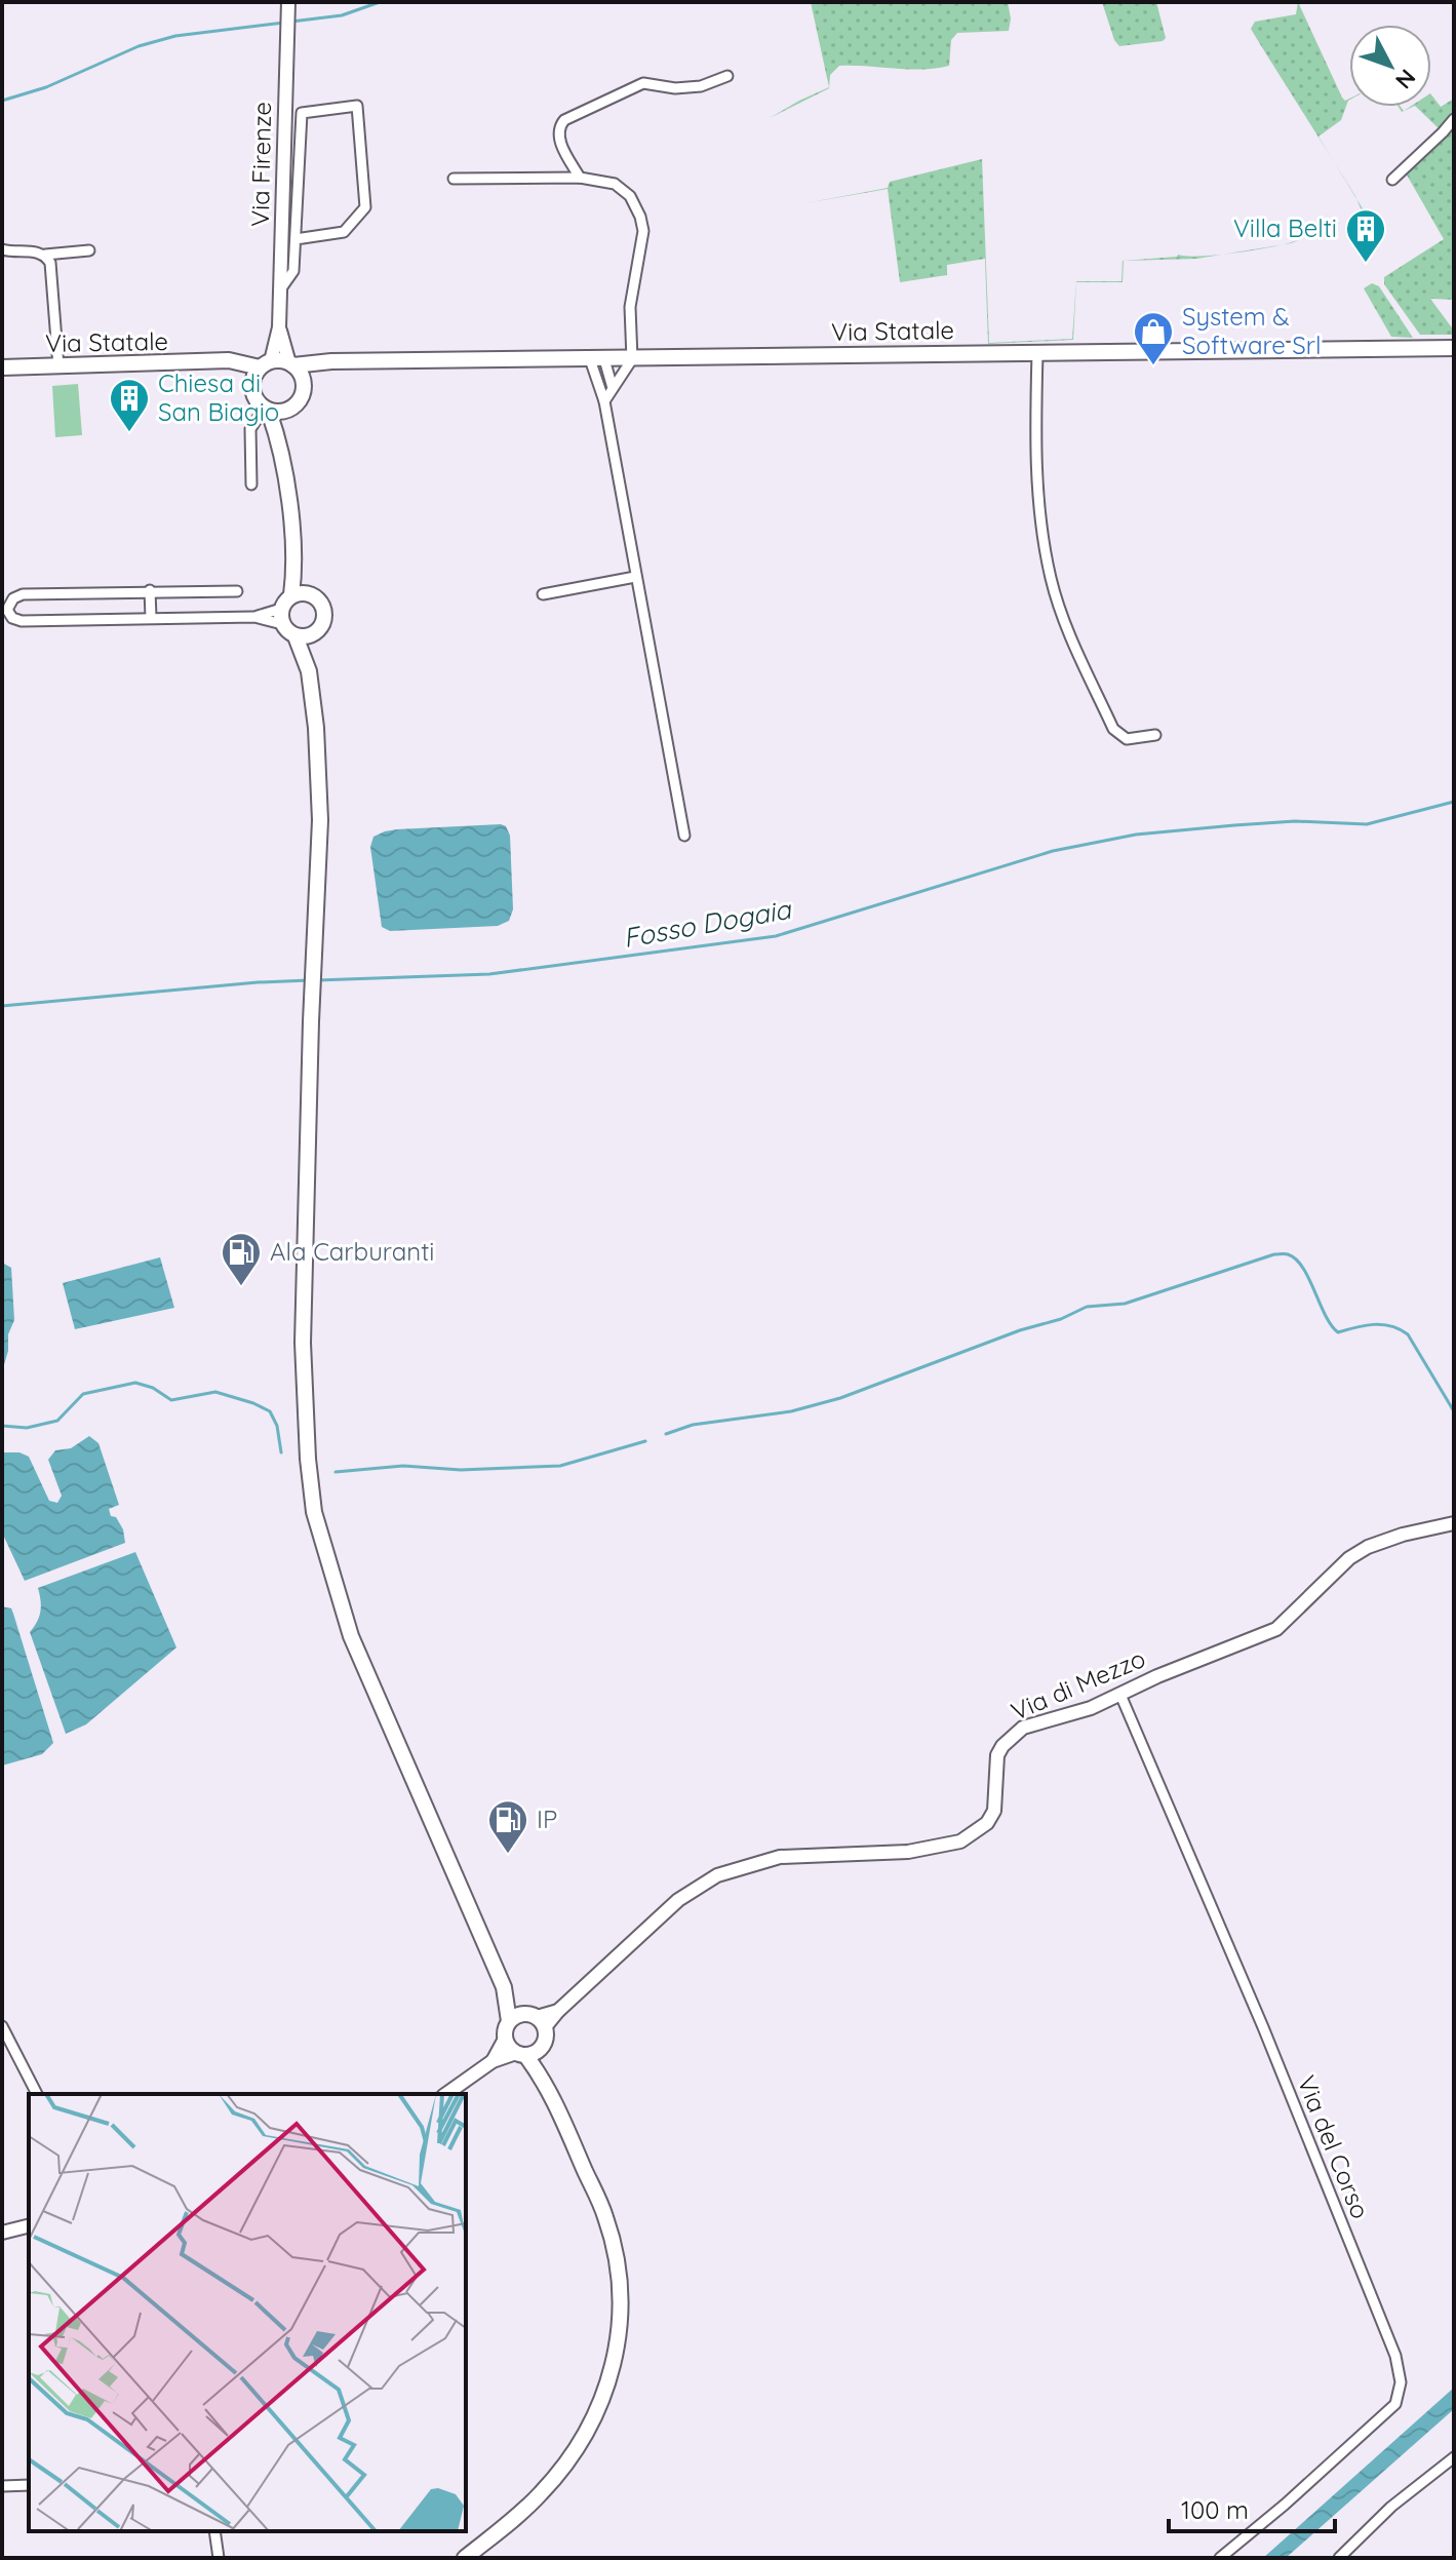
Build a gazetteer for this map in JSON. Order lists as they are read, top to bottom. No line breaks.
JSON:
{"streets":{"main road":["Via Statale"],"street":["Via Firenze","Via di Mezzo","Via del Corso"]},"crossings":[["Via di Mezzo","Via del Corso"]],"water":["Fosso Dogaia"],"places":{"building":["Villa Belti","Chiesa di San Biagio"],"shop":["System & Software Srl"],"fuel station":["Ala Carburanti","IP"]},"scale_bar":"100 m","north":"bottom right"}
